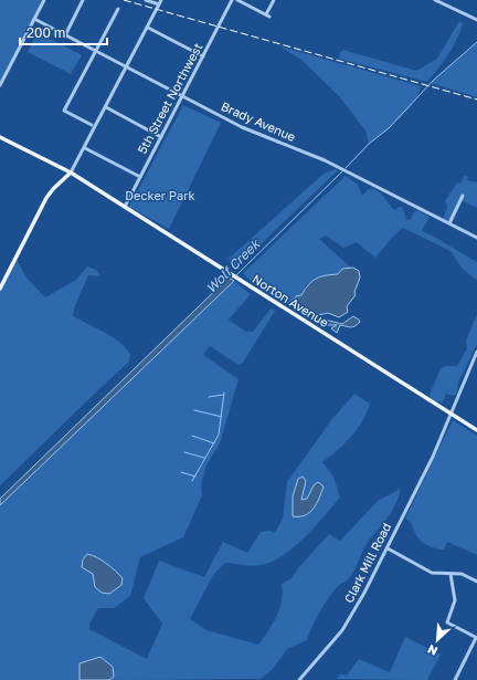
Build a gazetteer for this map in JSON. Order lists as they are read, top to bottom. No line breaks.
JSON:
{"streets":{"main road":["Norton Avenue"],"street":["5th Street Northwest","Brady Avenue","Clark Mill Road"]},"crossings":[["5th Street Northwest","Brady Avenue"],["5th Street Northwest","Norton Avenue"],["Norton Avenue","Clark Mill Road"]],"water":["Wolf Creek"],"parks":["Decker Park"],"scale_bar":"200 m","north":"bottom left"}
